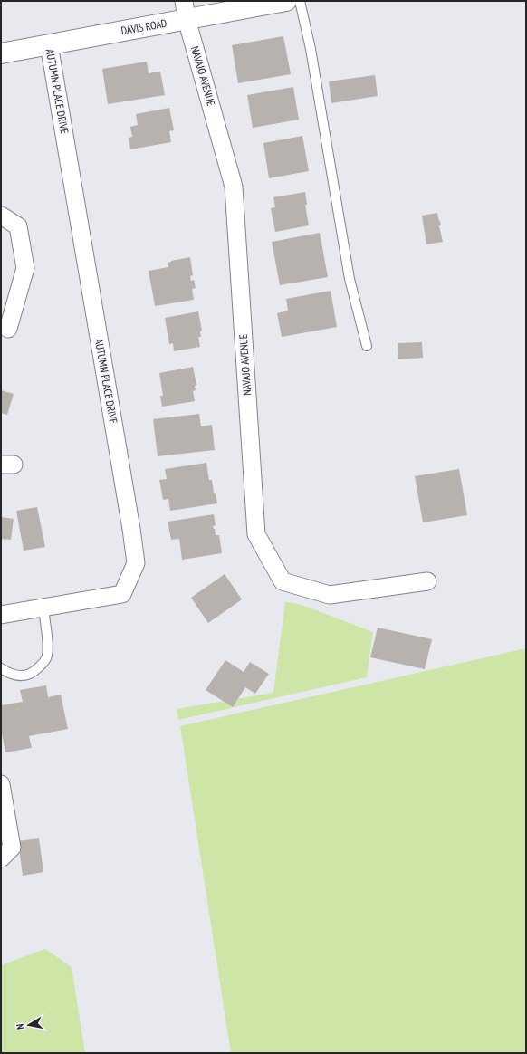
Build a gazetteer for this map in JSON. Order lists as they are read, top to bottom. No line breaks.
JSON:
{"streets":{"street":["DAVIS ROAD","NAVAJO AVENUE","AUTUMN PLACE DRIVE"]},"crossings":[["DAVIS ROAD","NAVAJO AVENUE"],["DAVIS ROAD","AUTUMN PLACE DRIVE"]],"north":"left"}
